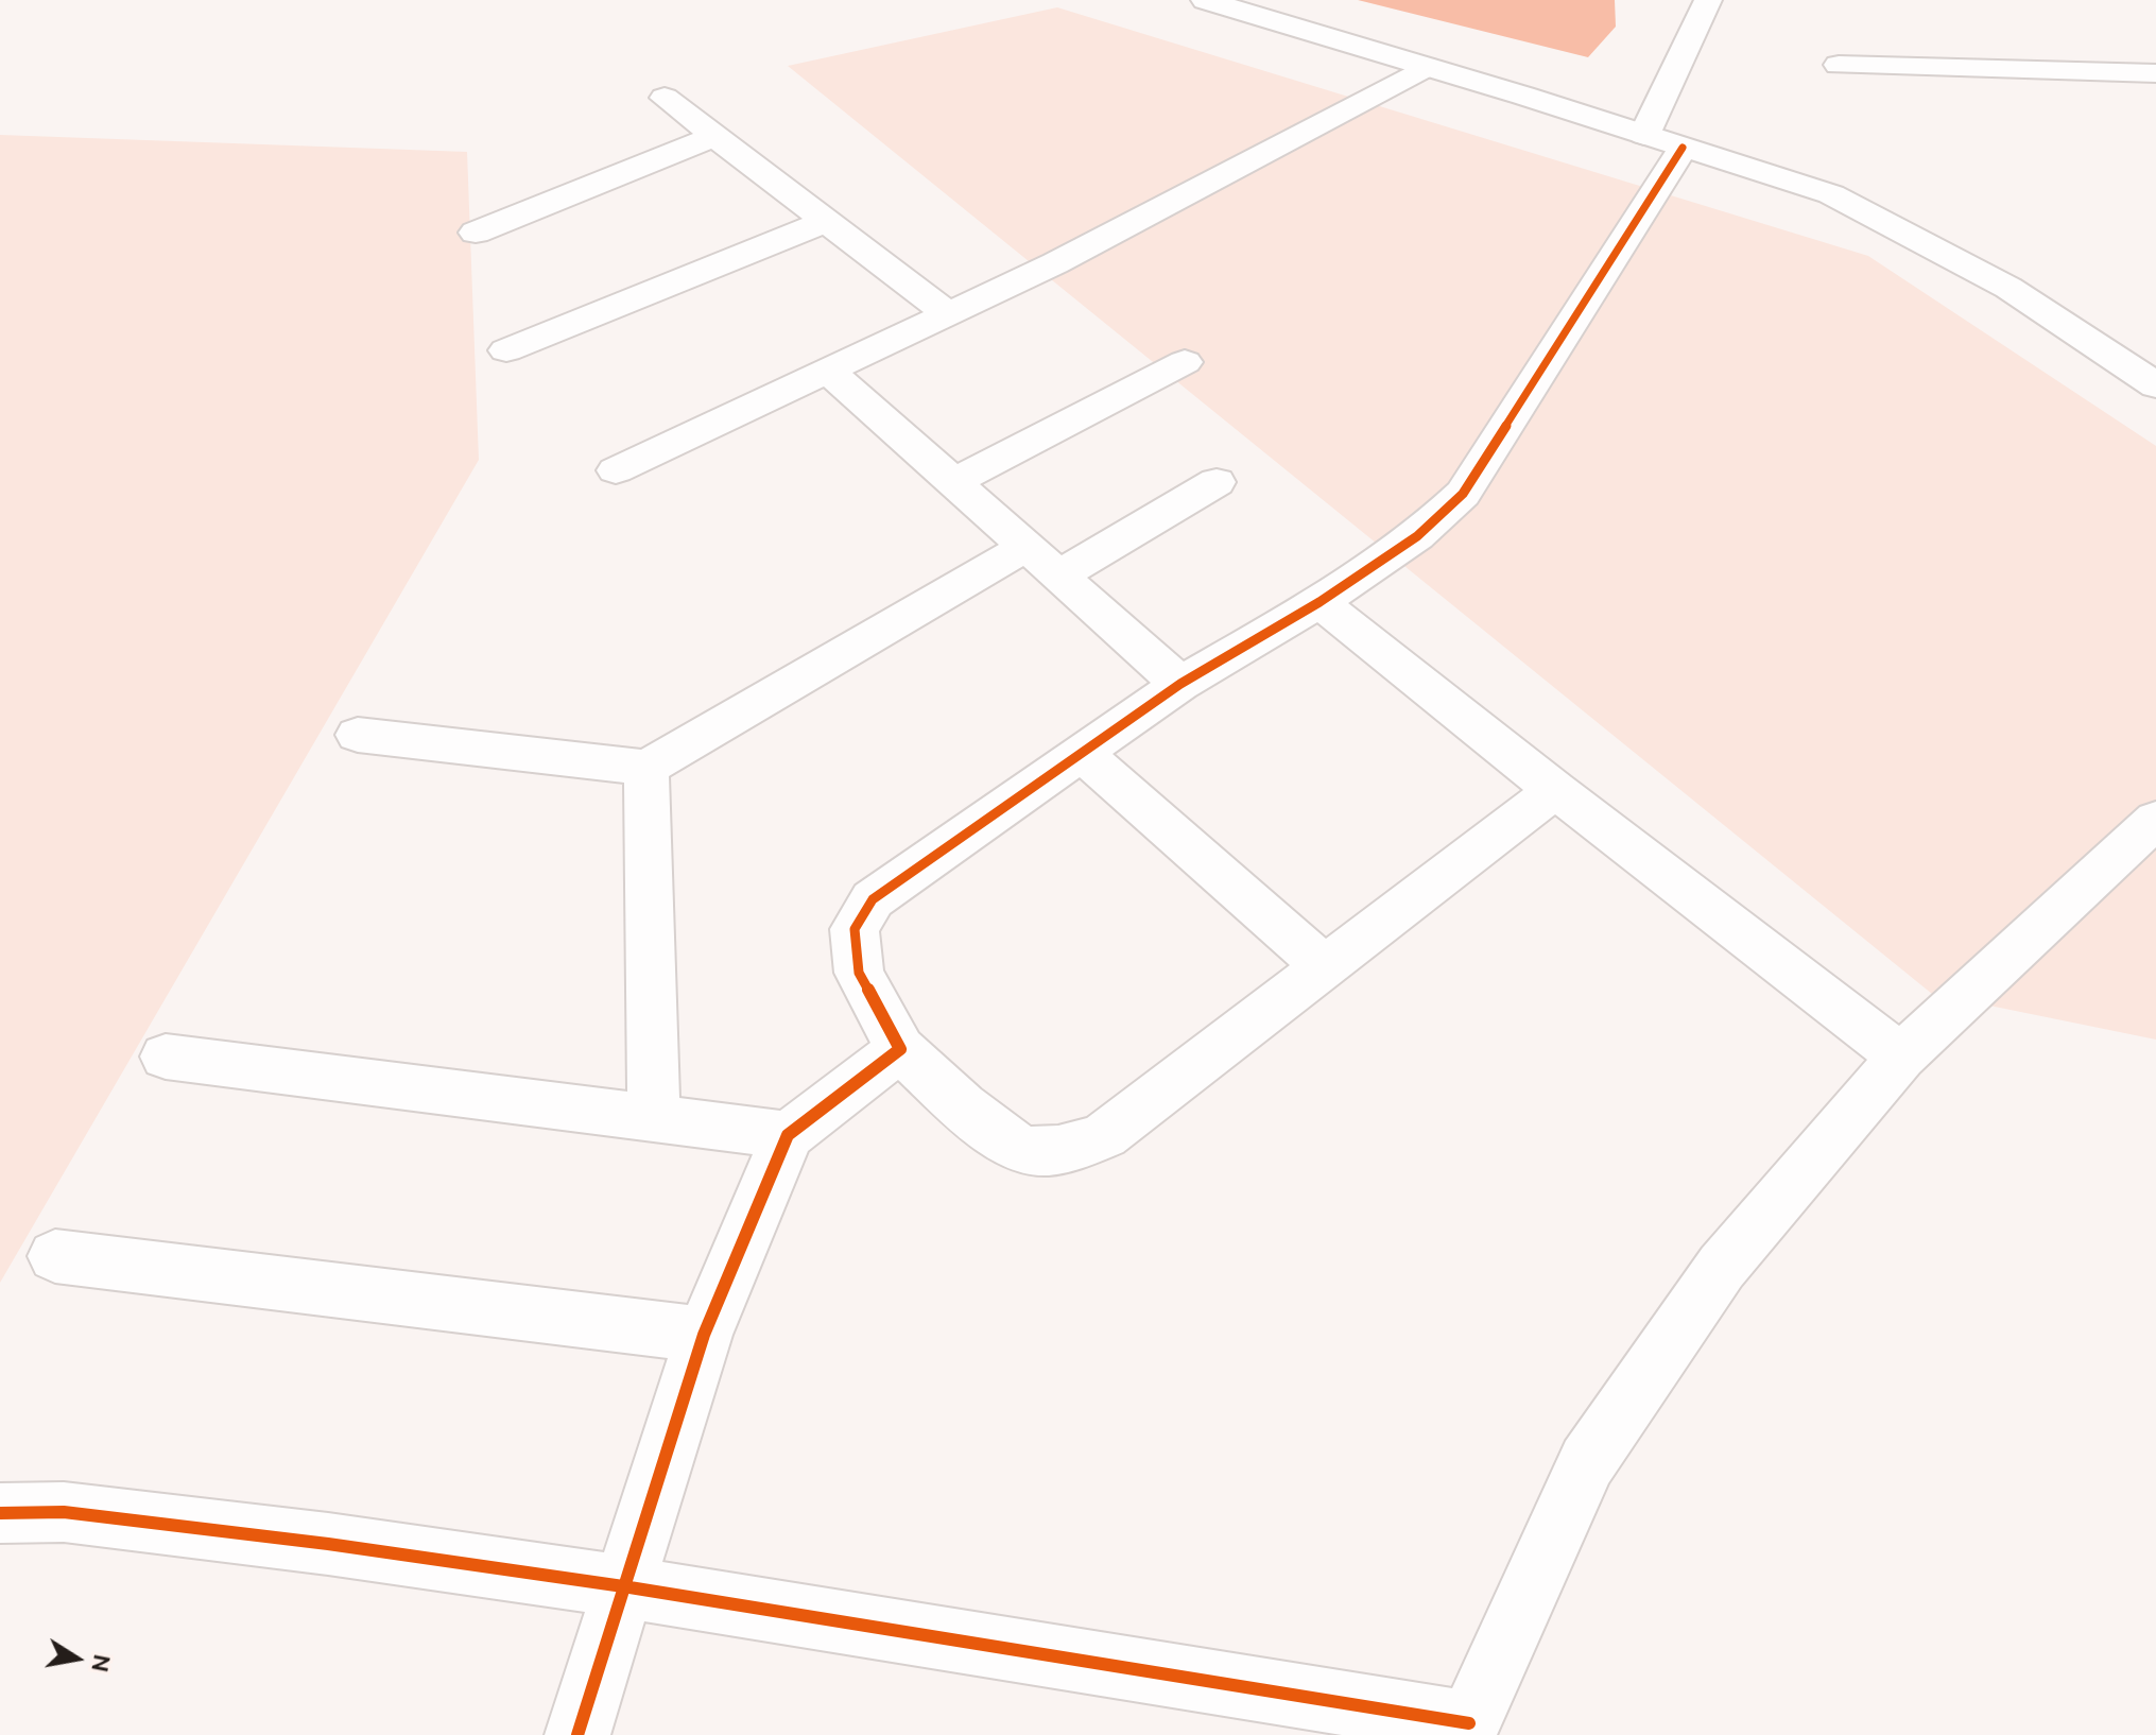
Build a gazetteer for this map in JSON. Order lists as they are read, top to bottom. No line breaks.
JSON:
{"north":"right"}
